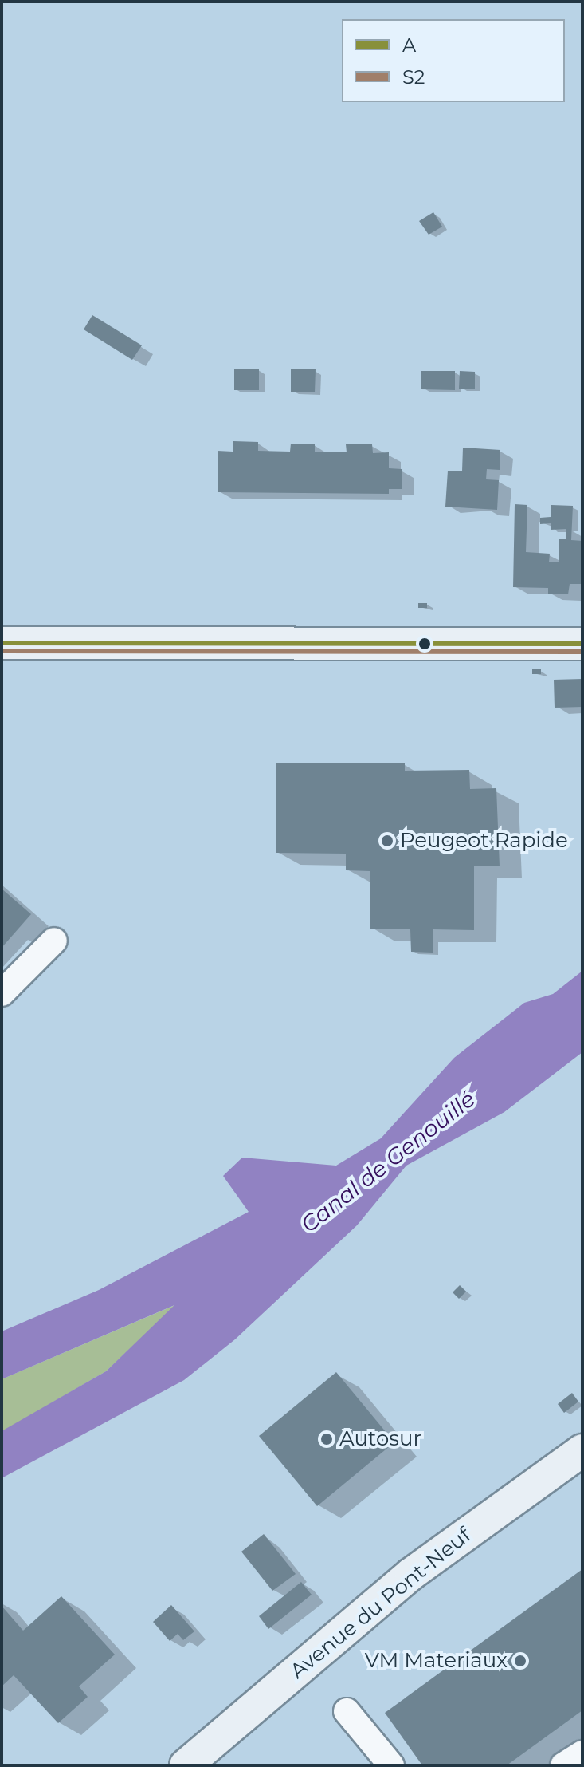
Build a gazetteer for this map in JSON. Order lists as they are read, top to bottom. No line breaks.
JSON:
{"streets":{"main road":["Avenue du Pont-Neuf"]},"water":["Canal de Genouillé"],"places":["Peugeot Rapide","Autosur","VM Materiaux"],"lines":["transit line A","transit line S2"],"legend":["A","S2"]}
